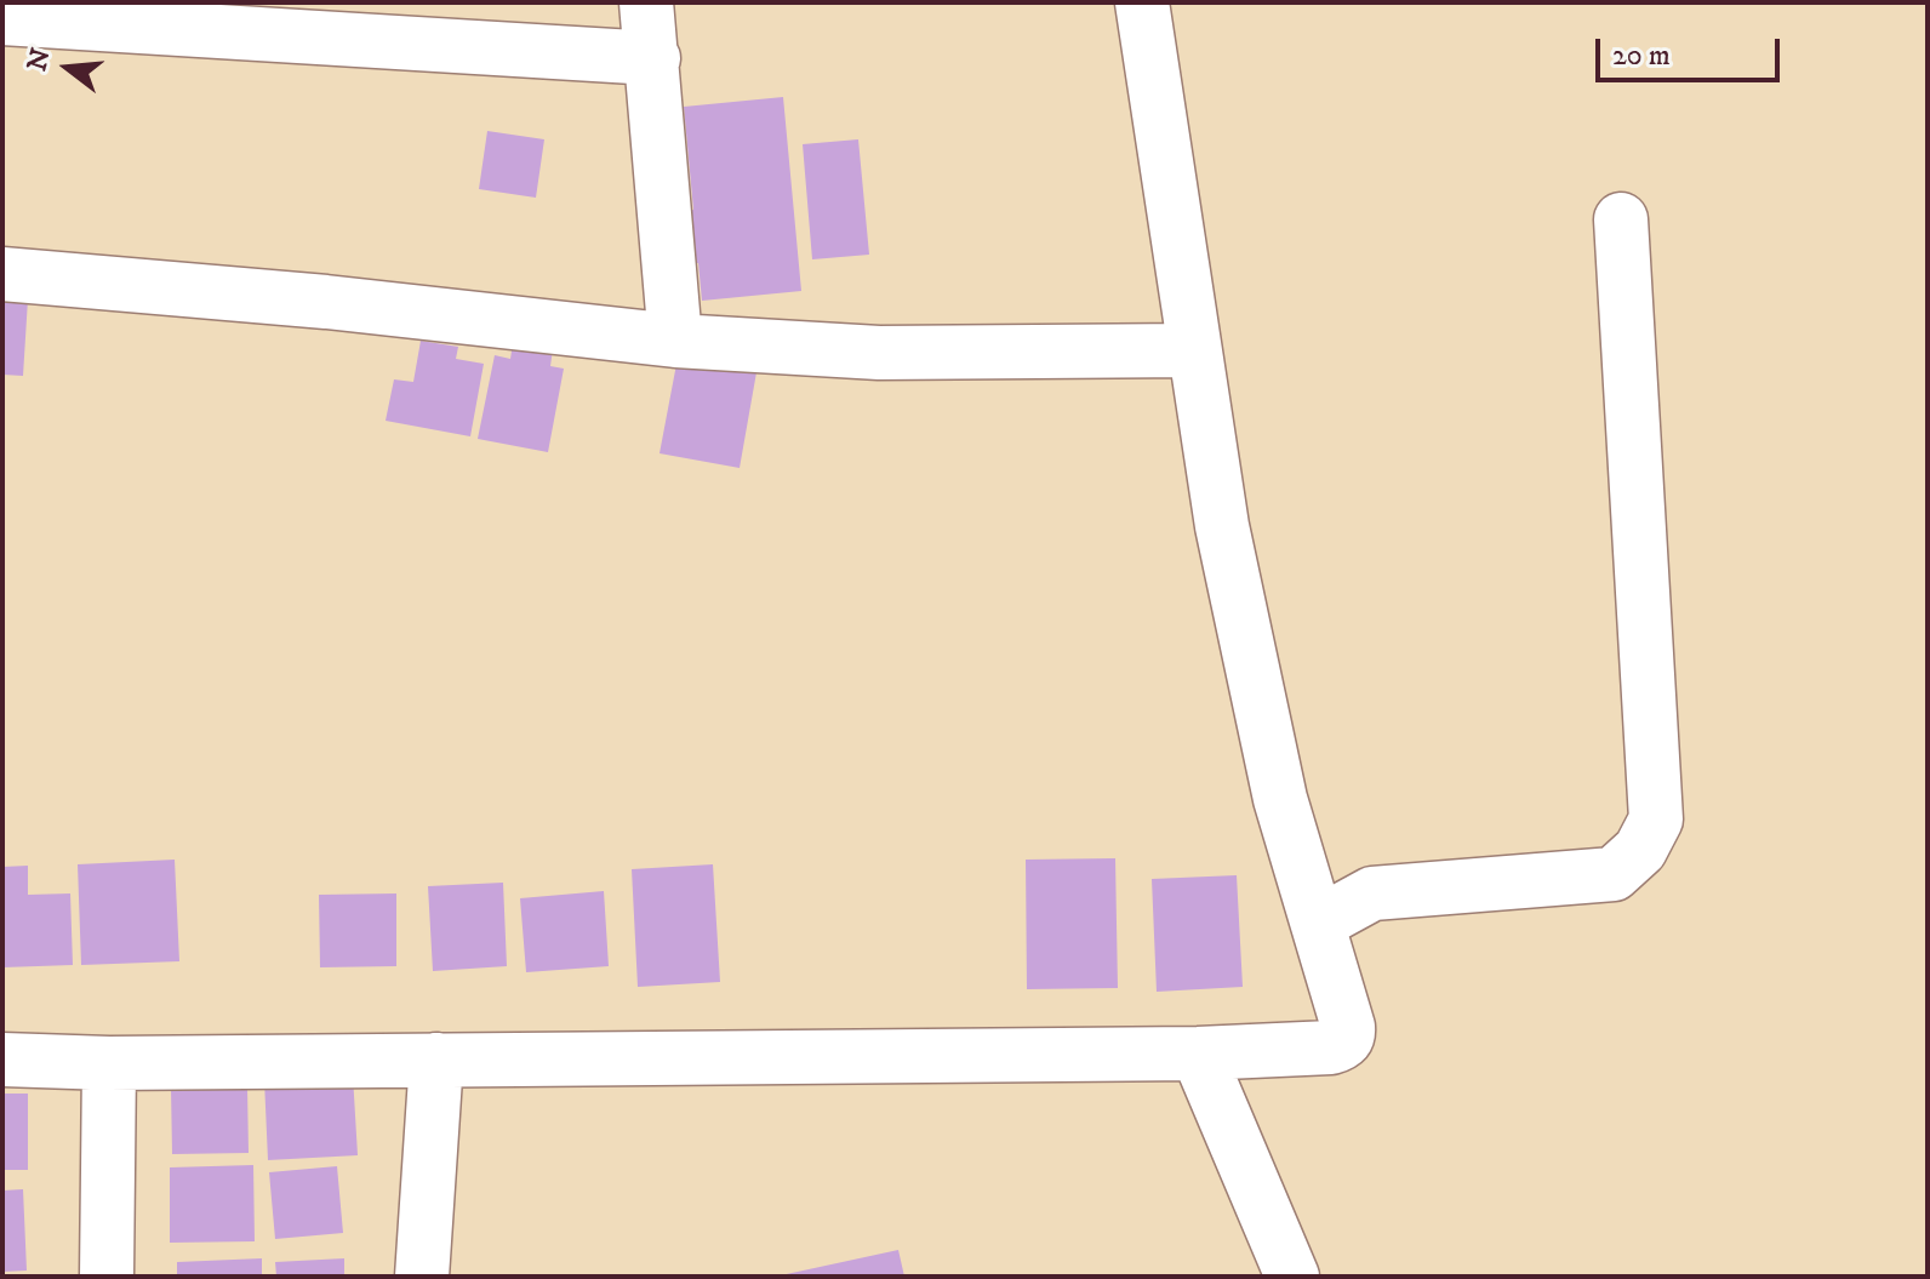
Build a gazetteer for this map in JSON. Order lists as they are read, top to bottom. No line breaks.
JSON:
{"scale_bar":"20 m","north":"left"}
